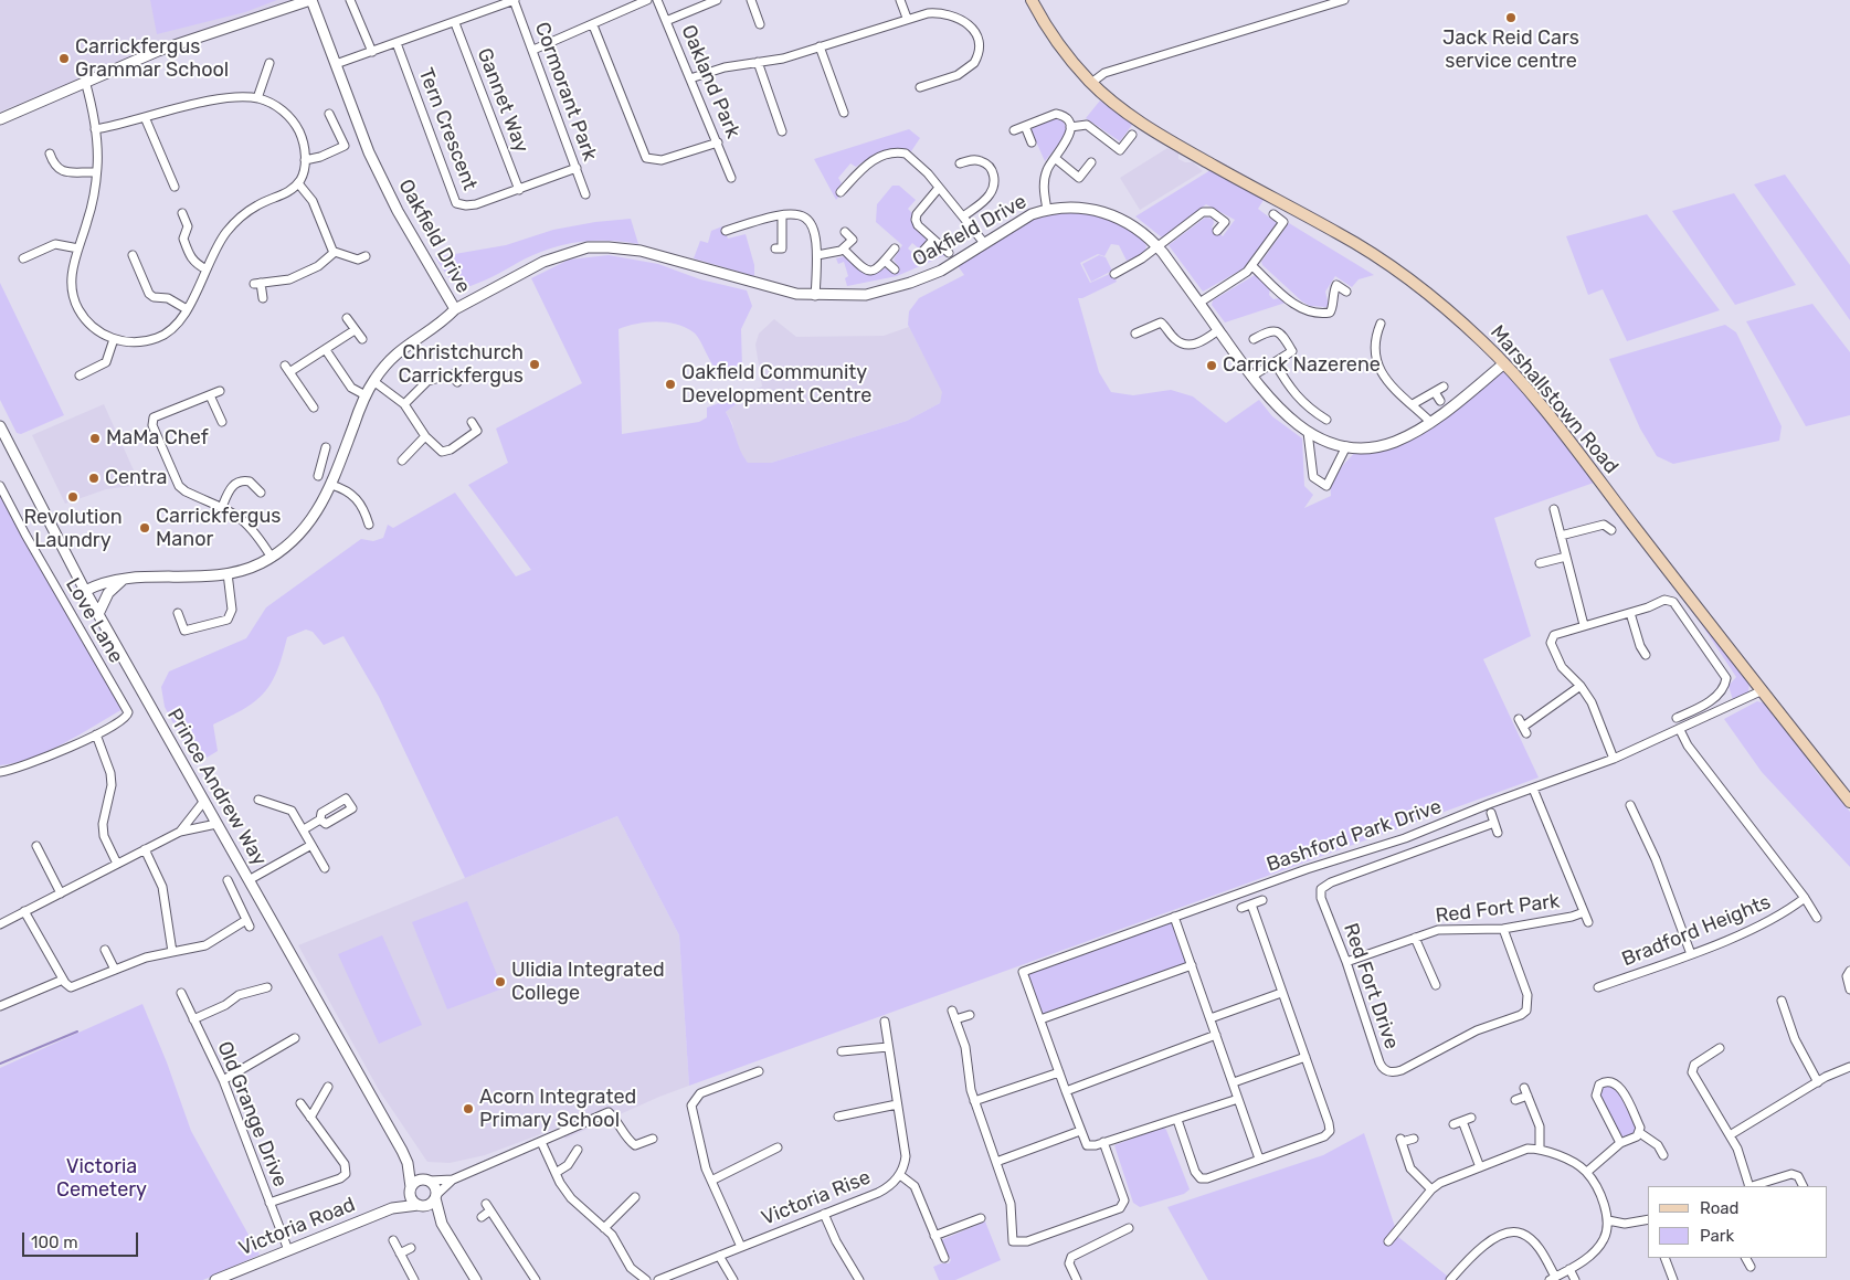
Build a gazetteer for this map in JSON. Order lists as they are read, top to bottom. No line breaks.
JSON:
{"streets":{"main road":["Marshallstown Road"],"street":["Oakland Park","Cormorant Park","Gannet Way","Tern Crescent","Oakfield Drive","Love Lane","Prince Andrew Way","Bashford Park Drive","Red Fort Park","Bradford Heights","Red Fort Drive","Old Grange Drive","Victoria Rise","Victoria Road"]},"crossings":[["Cormorant Park","Tern Crescent"],["Gannet Way","Tern Crescent"],["Oakfield Drive","Marshallstown Road"],["Prince Andrew Way","Victoria Road"],["Bashford Park Drive","Red Fort Park"],["Red Fort Park","Red Fort Drive"],["Old Grange Drive","Victoria Road"]],"parks":["Victoria Cemetery"],"places":["Jack Reid Cars service centre","Carrickfergus Grammar School","Christchurch Carrickfergus","Carrick Nazerene","Oakfield Community Development Centre","MaMa Chef","Centra","Revolution Laundry","Carrickfergus Manor","Ulidia Integrated College","Acorn Integrated Primary School"],"legend":["Road","Park"],"scale_bar":"100 m"}
